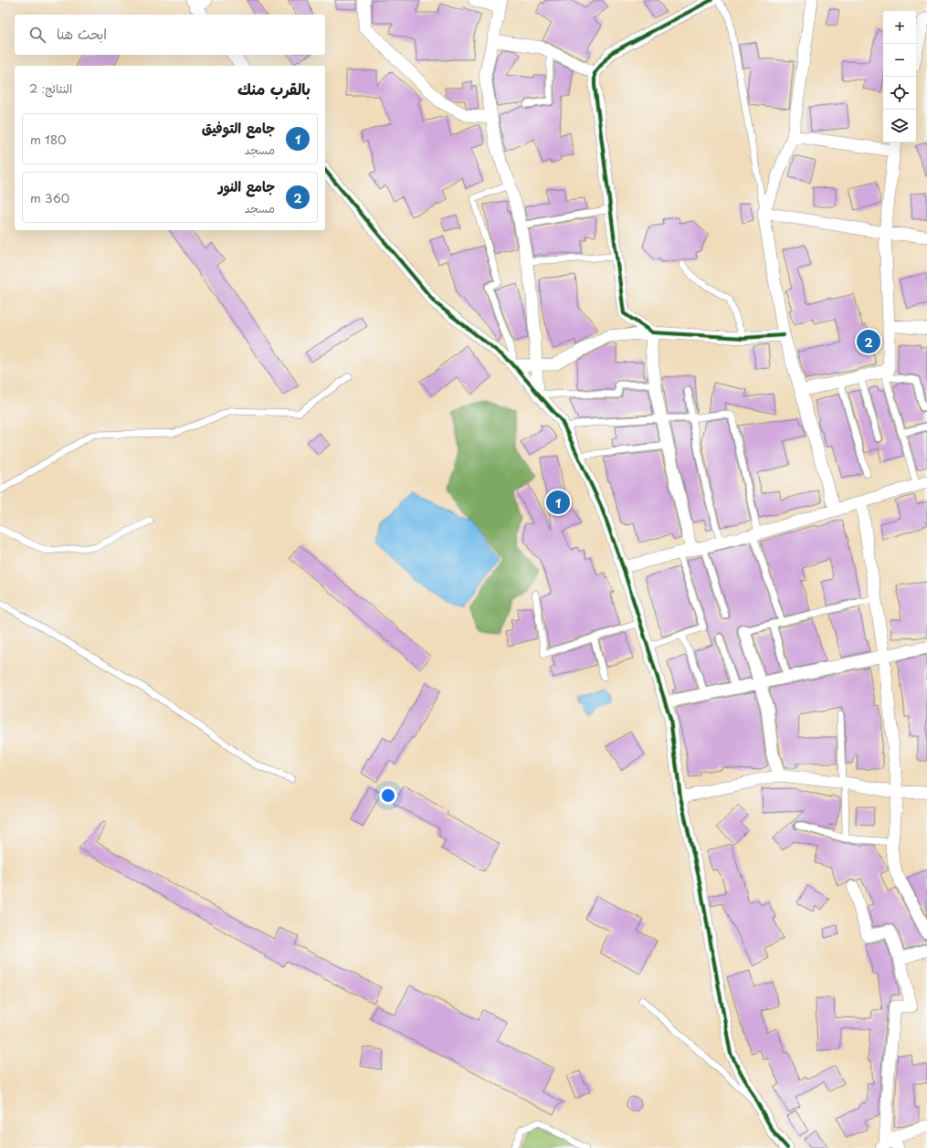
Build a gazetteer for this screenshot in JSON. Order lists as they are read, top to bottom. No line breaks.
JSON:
{"page":{"map_buttons":["+","−"],"search":"ابحث هنا","heading":["بالقرب منك","النتائج: 2"],"list":[{"mark":"1","name":"جامع التوفيق","note":"مسجد","value":"180 m"},{"mark":"2","name":"جامع النور","note":"مسجد","value":"360 m"}],"pins":["2","1"]}}
